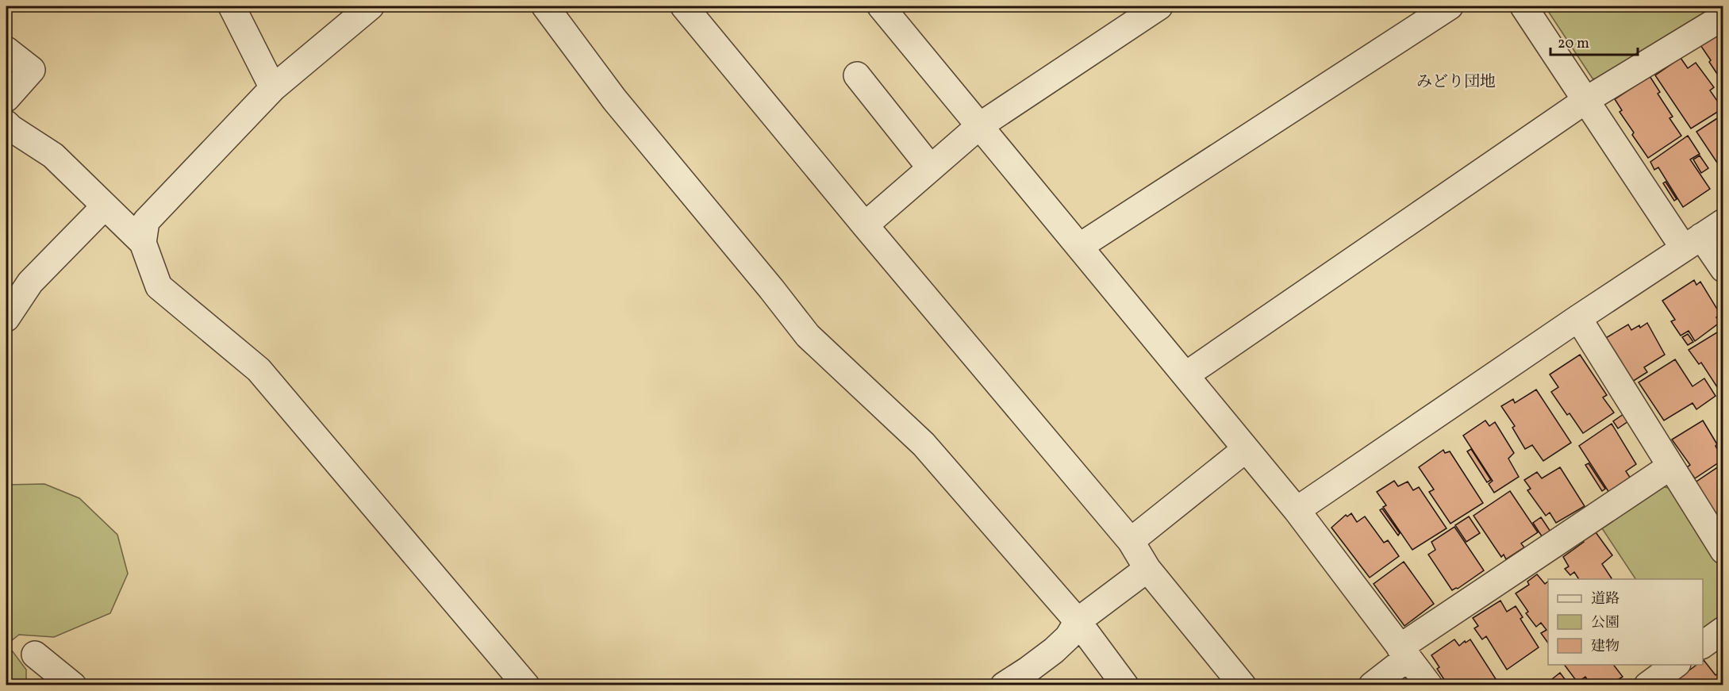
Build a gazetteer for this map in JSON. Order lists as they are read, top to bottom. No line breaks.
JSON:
{"districts":["みどり団地"],"legend":["道路","公園","建物"],"scale_bar":"20 m"}
